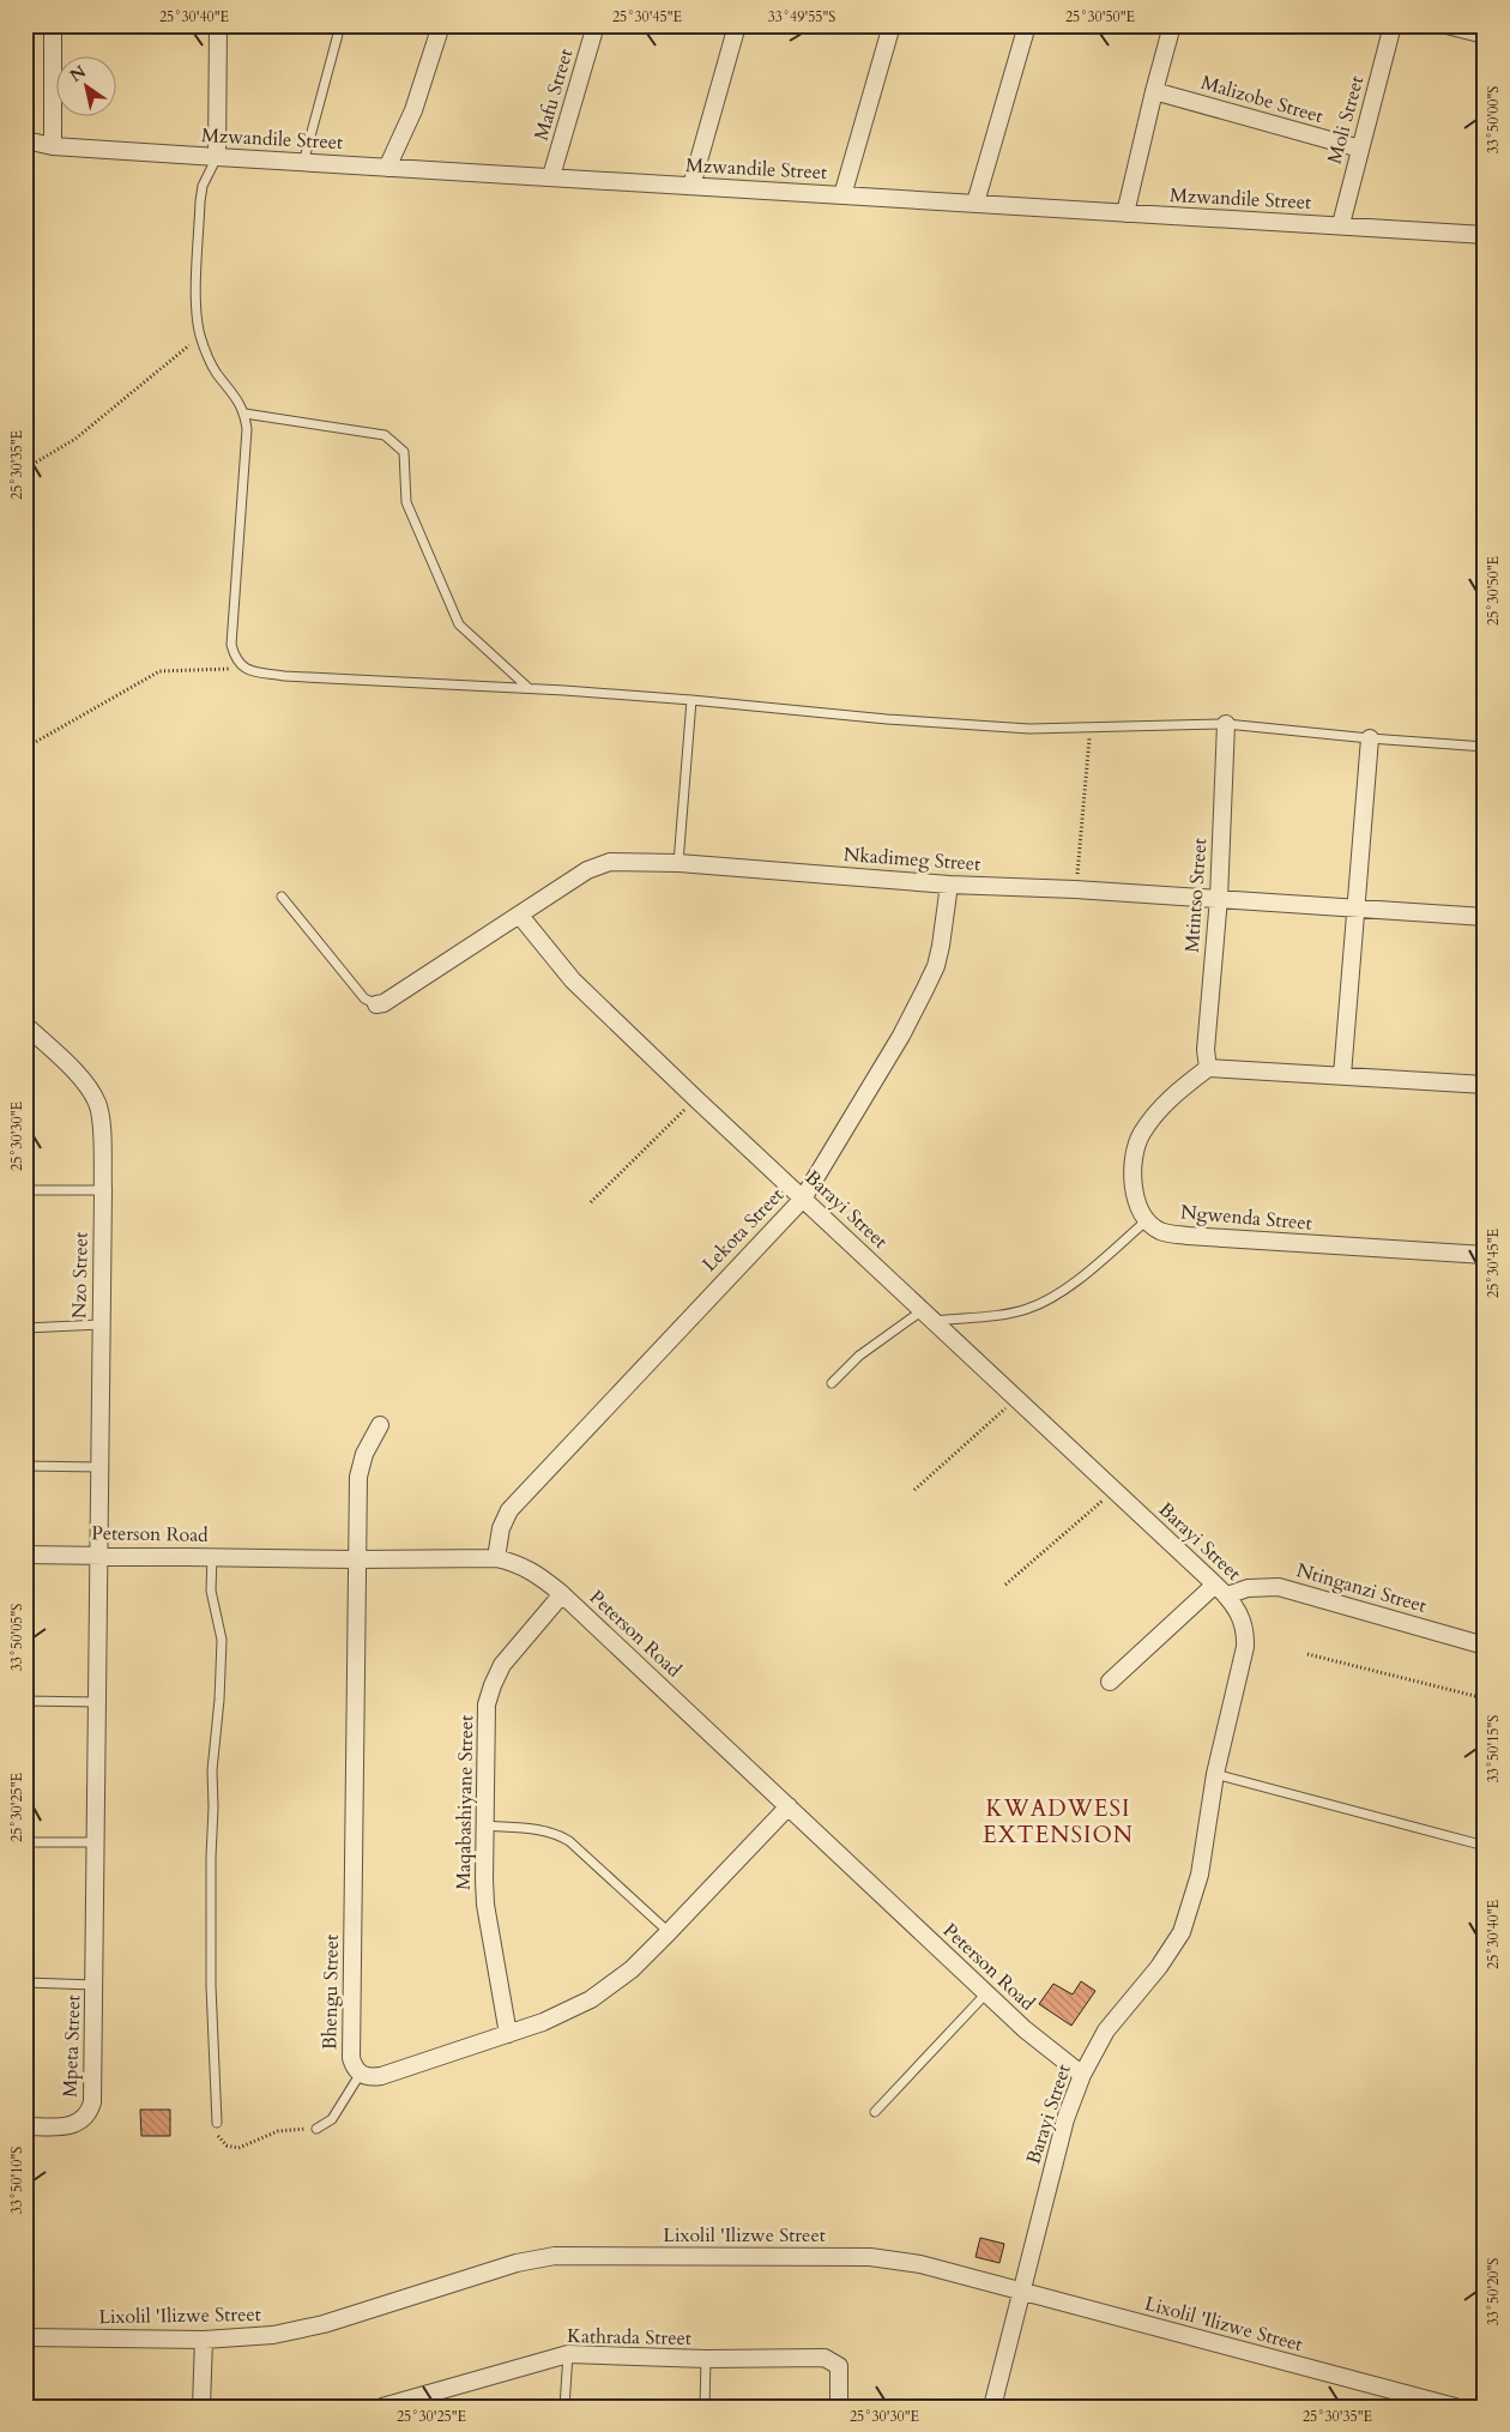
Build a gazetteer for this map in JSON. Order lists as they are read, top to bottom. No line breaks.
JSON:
{"streets":{"street":["Mafu Street","Malizobe Street","Moli Street","Mzwandile Street","Nkadimeg Street","Mtintso Street","Barayi Street","Ngwenda Street","Lekota Street","Nzo Street","Peterson Road","Ntinganzi Street","Maqabashiyane Street","Bhengu Street","Mpeta Street","Lixolil 'Ilizwe Street","Kathrada Street"]},"crossings":[["Mafu Street","Mzwandile Street"],["Malizobe Street","Moli Street"],["Moli Street","Mzwandile Street"],["Nkadimeg Street","Mtintso Street"],["Nkadimeg Street","Barayi Street"],["Nkadimeg Street","Lekota Street"],["Barayi Street","Lekota Street"],["Barayi Street","Peterson Road"],["Barayi Street","Ntinganzi Street"],["Barayi Street","Lixolil 'Ilizwe Street"],["Lekota Street","Peterson Road"],["Nzo Street","Peterson Road"],["Nzo Street","Mpeta Street"],["Peterson Road","Maqabashiyane Street"],["Peterson Road","Bhengu Street"],["Peterson Road","Mpeta Street"]],"districts":["KWADWESI EXTENSION"],"north":"top left","coordinates":["25°30'40\"E","25°30'45\"E","33°49'55\"S","25°30'50\"E","33°50'00\"S","25°30'35\"E","25°30'30\"E","33°50'05\"S","33°50'15\"S","25°30'25\"E","33°50'10\"S","33°50'20\"S"]}
